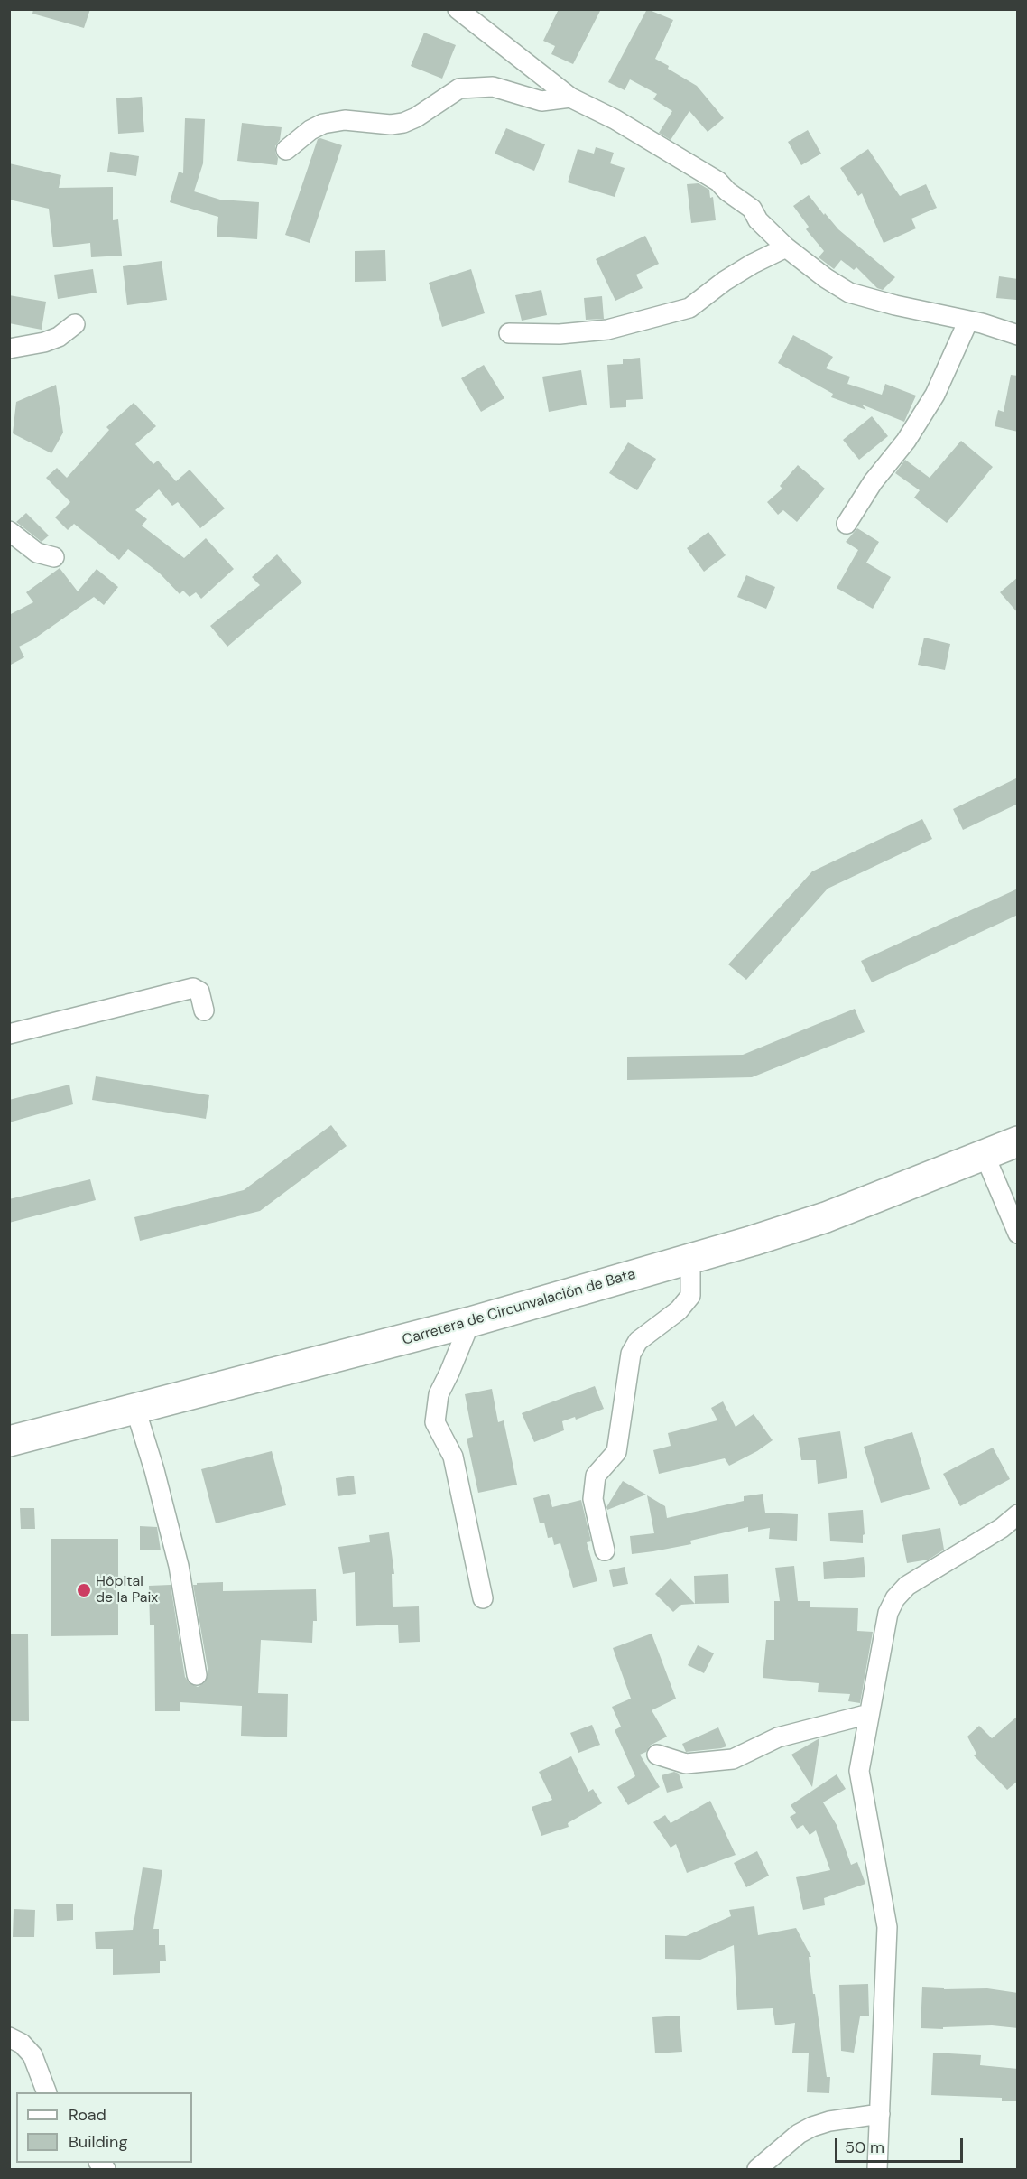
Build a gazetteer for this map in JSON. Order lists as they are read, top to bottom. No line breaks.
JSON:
{"streets":{"main road":["Carretera de Circunvalación de Bata"]},"places":["Hôpital de la Paix"],"legend":["Road","Building"],"scale_bar":"50 m"}
